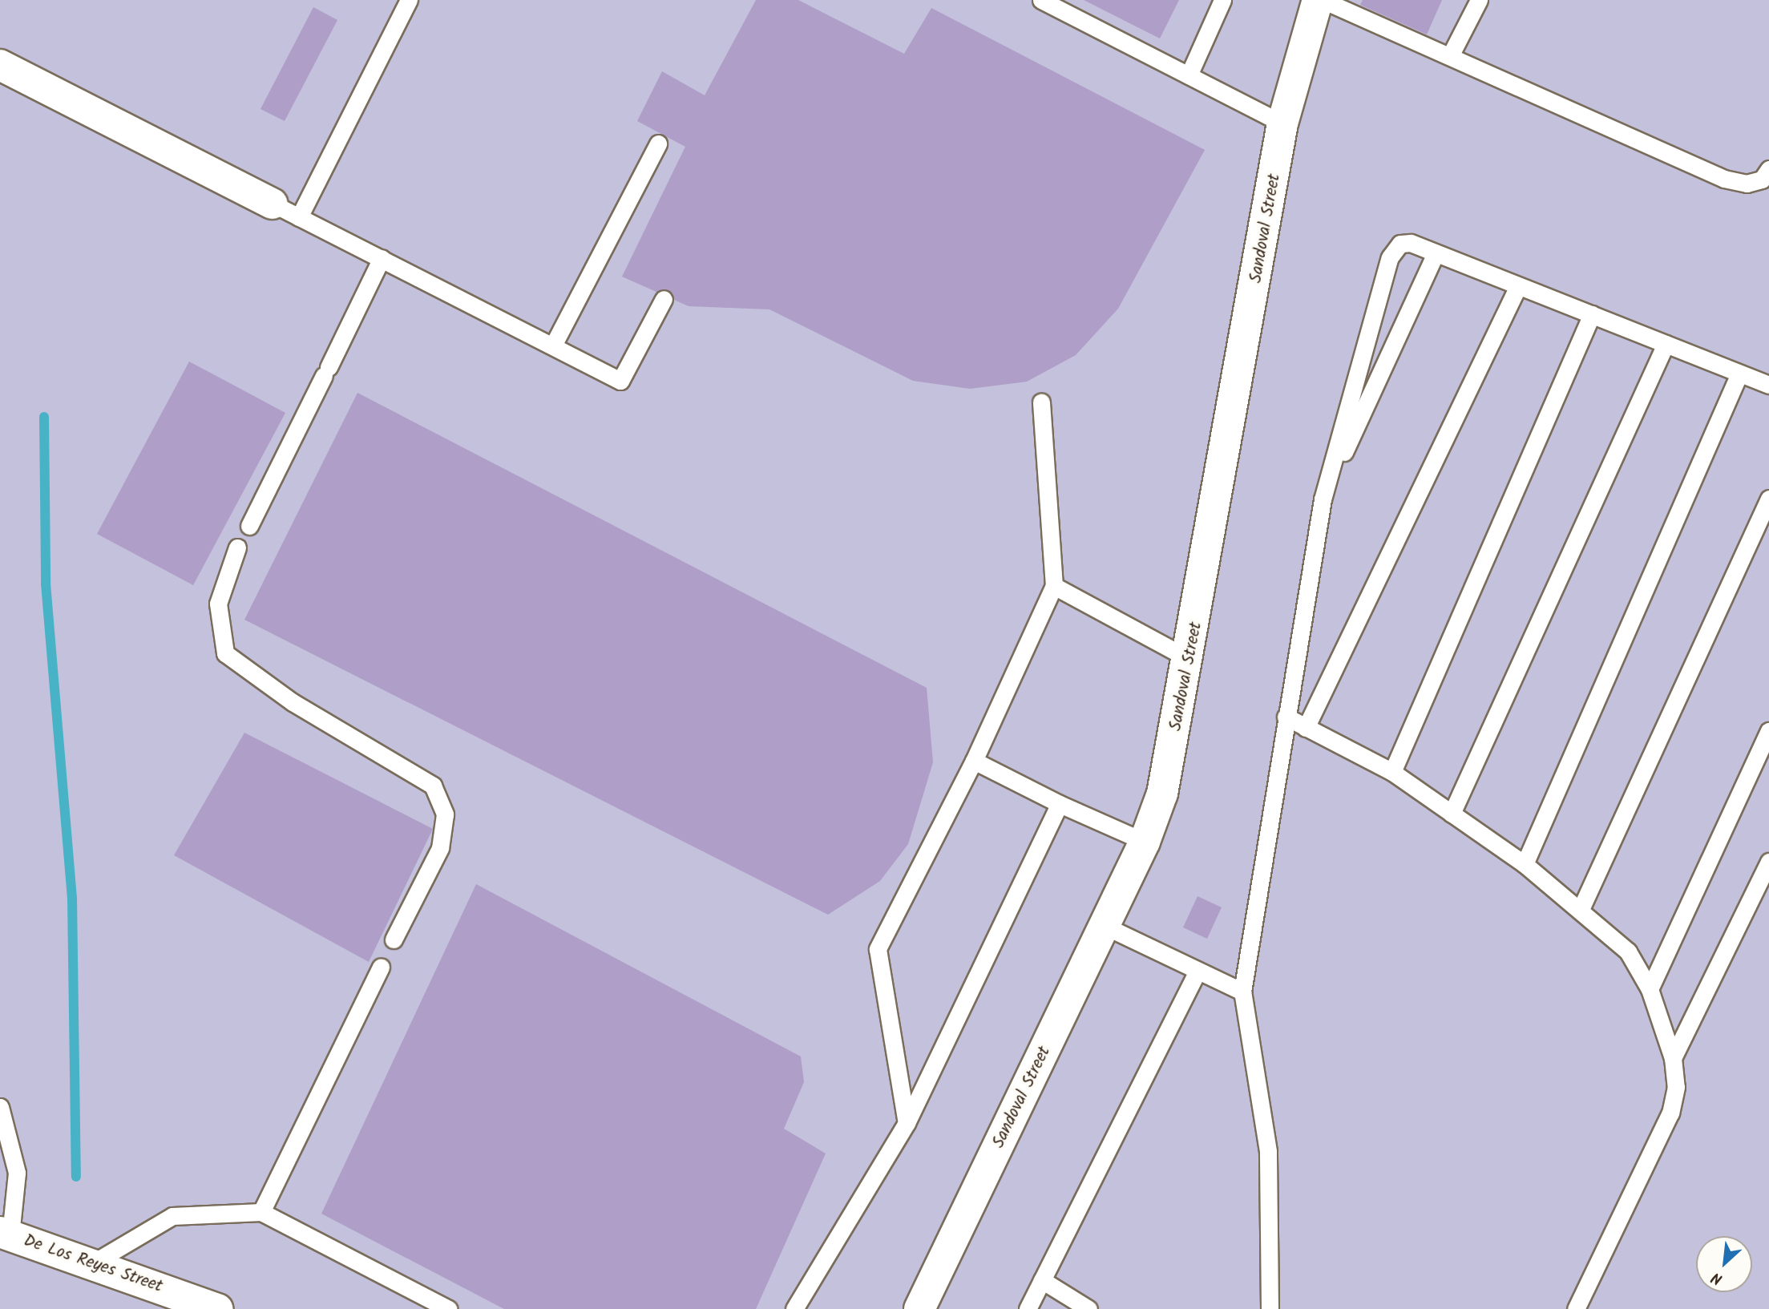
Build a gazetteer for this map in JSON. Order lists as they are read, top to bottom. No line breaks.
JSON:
{"streets":{"street":["Sandoval Street","De Los Reyes Street"]},"north":"bottom left"}
